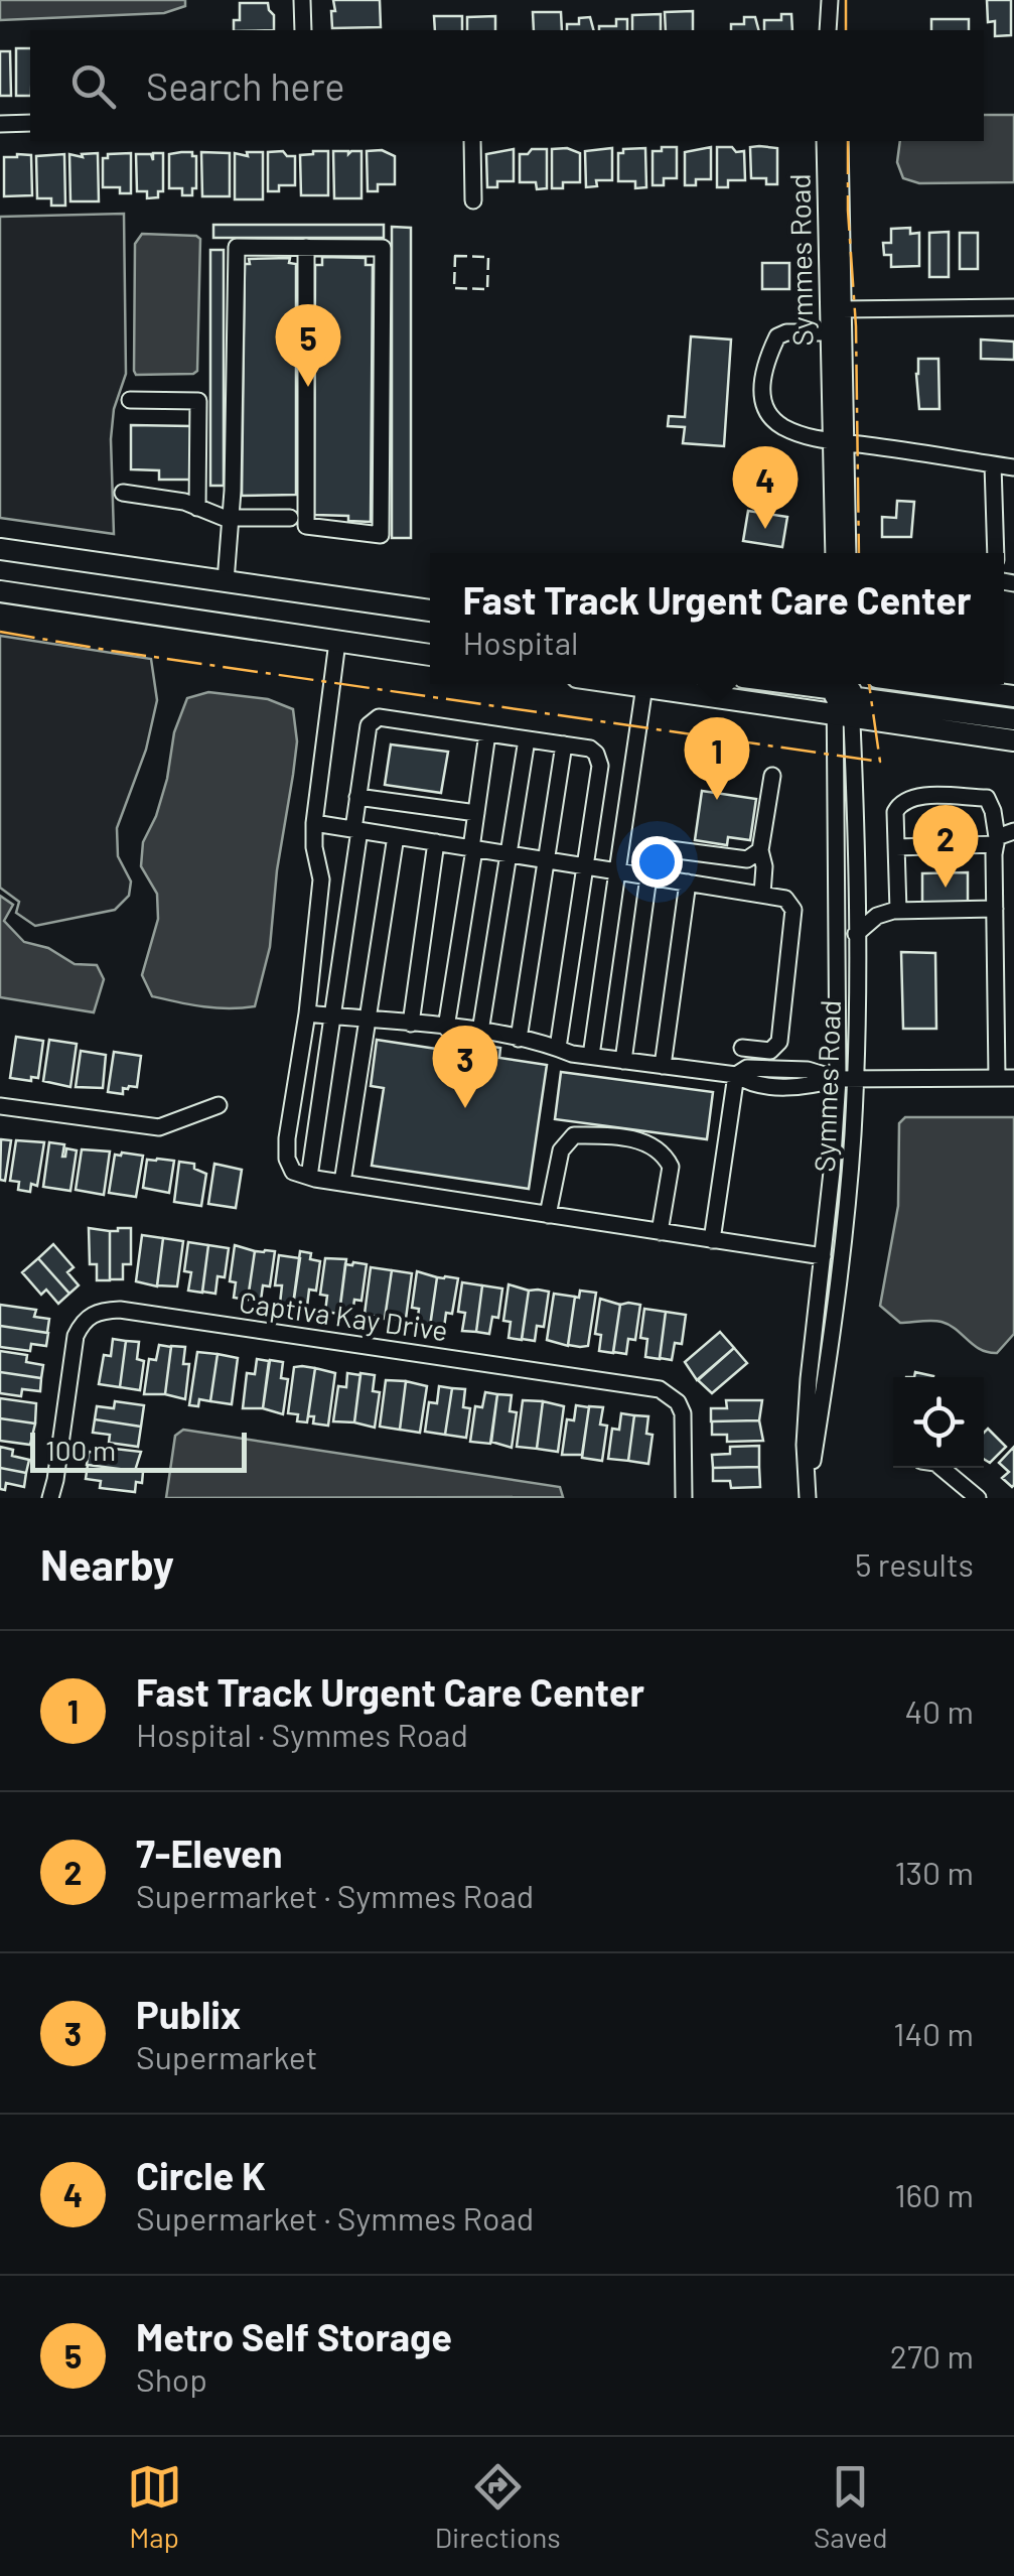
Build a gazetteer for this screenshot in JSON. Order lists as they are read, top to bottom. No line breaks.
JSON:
{"streets":{"street":["Symmes Road","Captiva Kay Drive"]},"scale_bar":"100 m","page":{"search":"Search here","pins":["5","4","1","2","3"],"popup":["Fast Track Urgent Care Center","Hospital"],"scale":"100 m","heading":["Nearby","5 results"],"list":[{"mark":"1","name":"Fast Track Urgent Care Center","note":"Hospital · Symmes Road","value":"40 m"},{"mark":"2","name":"7-Eleven","note":"Supermarket · Symmes Road","value":"130 m"},{"mark":"3","name":"Publix","note":"Supermarket","value":"140 m"},{"mark":"4","name":"Circle K","note":"Supermarket · Symmes Road","value":"160 m"},{"mark":"5","name":"Metro Self Storage","note":"Shop","value":"270 m"}],"nav":["Map","Directions","Saved"]}}
